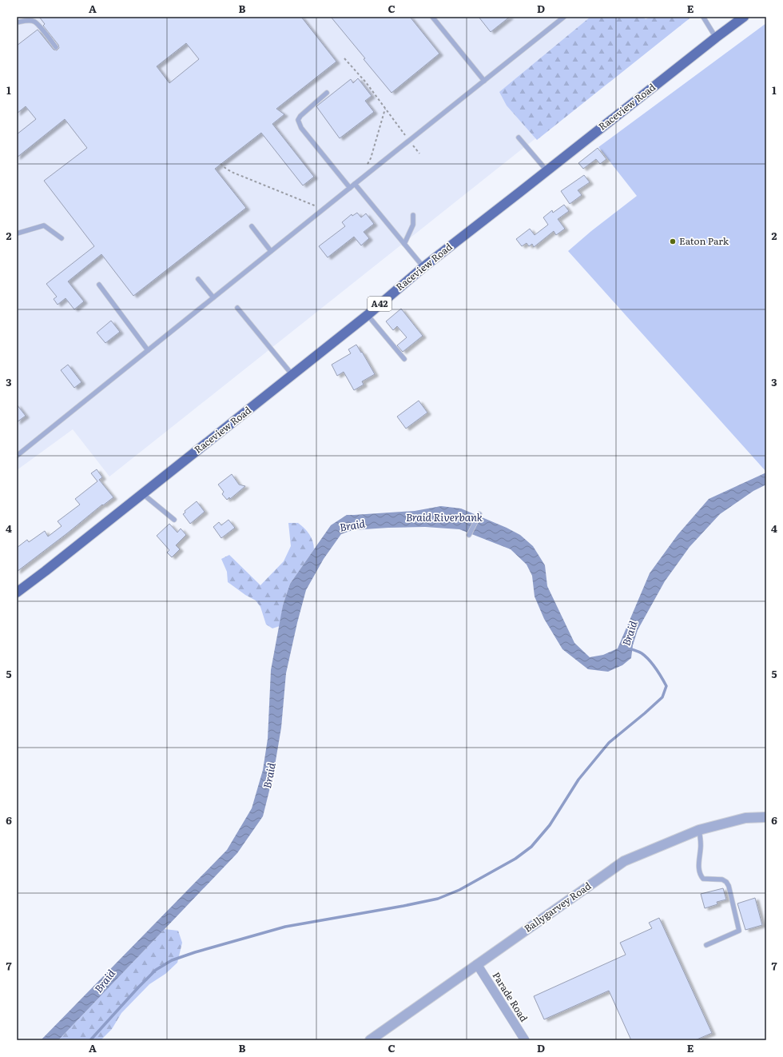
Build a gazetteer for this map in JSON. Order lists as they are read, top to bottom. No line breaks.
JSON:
{"streets":{"main road":["Raceview Road","A42"],"street":["Ballygarvey Road","Parade Road"]},"crossings":[["Ballygarvey Road","Parade Road"]],"water":["Braid Riverbank","Braid"],"places":["Eaton Park"],"grid":{"columns":["A","B","C","D","E"],"rows":["1","2","3","4","5","6","7"]}}
